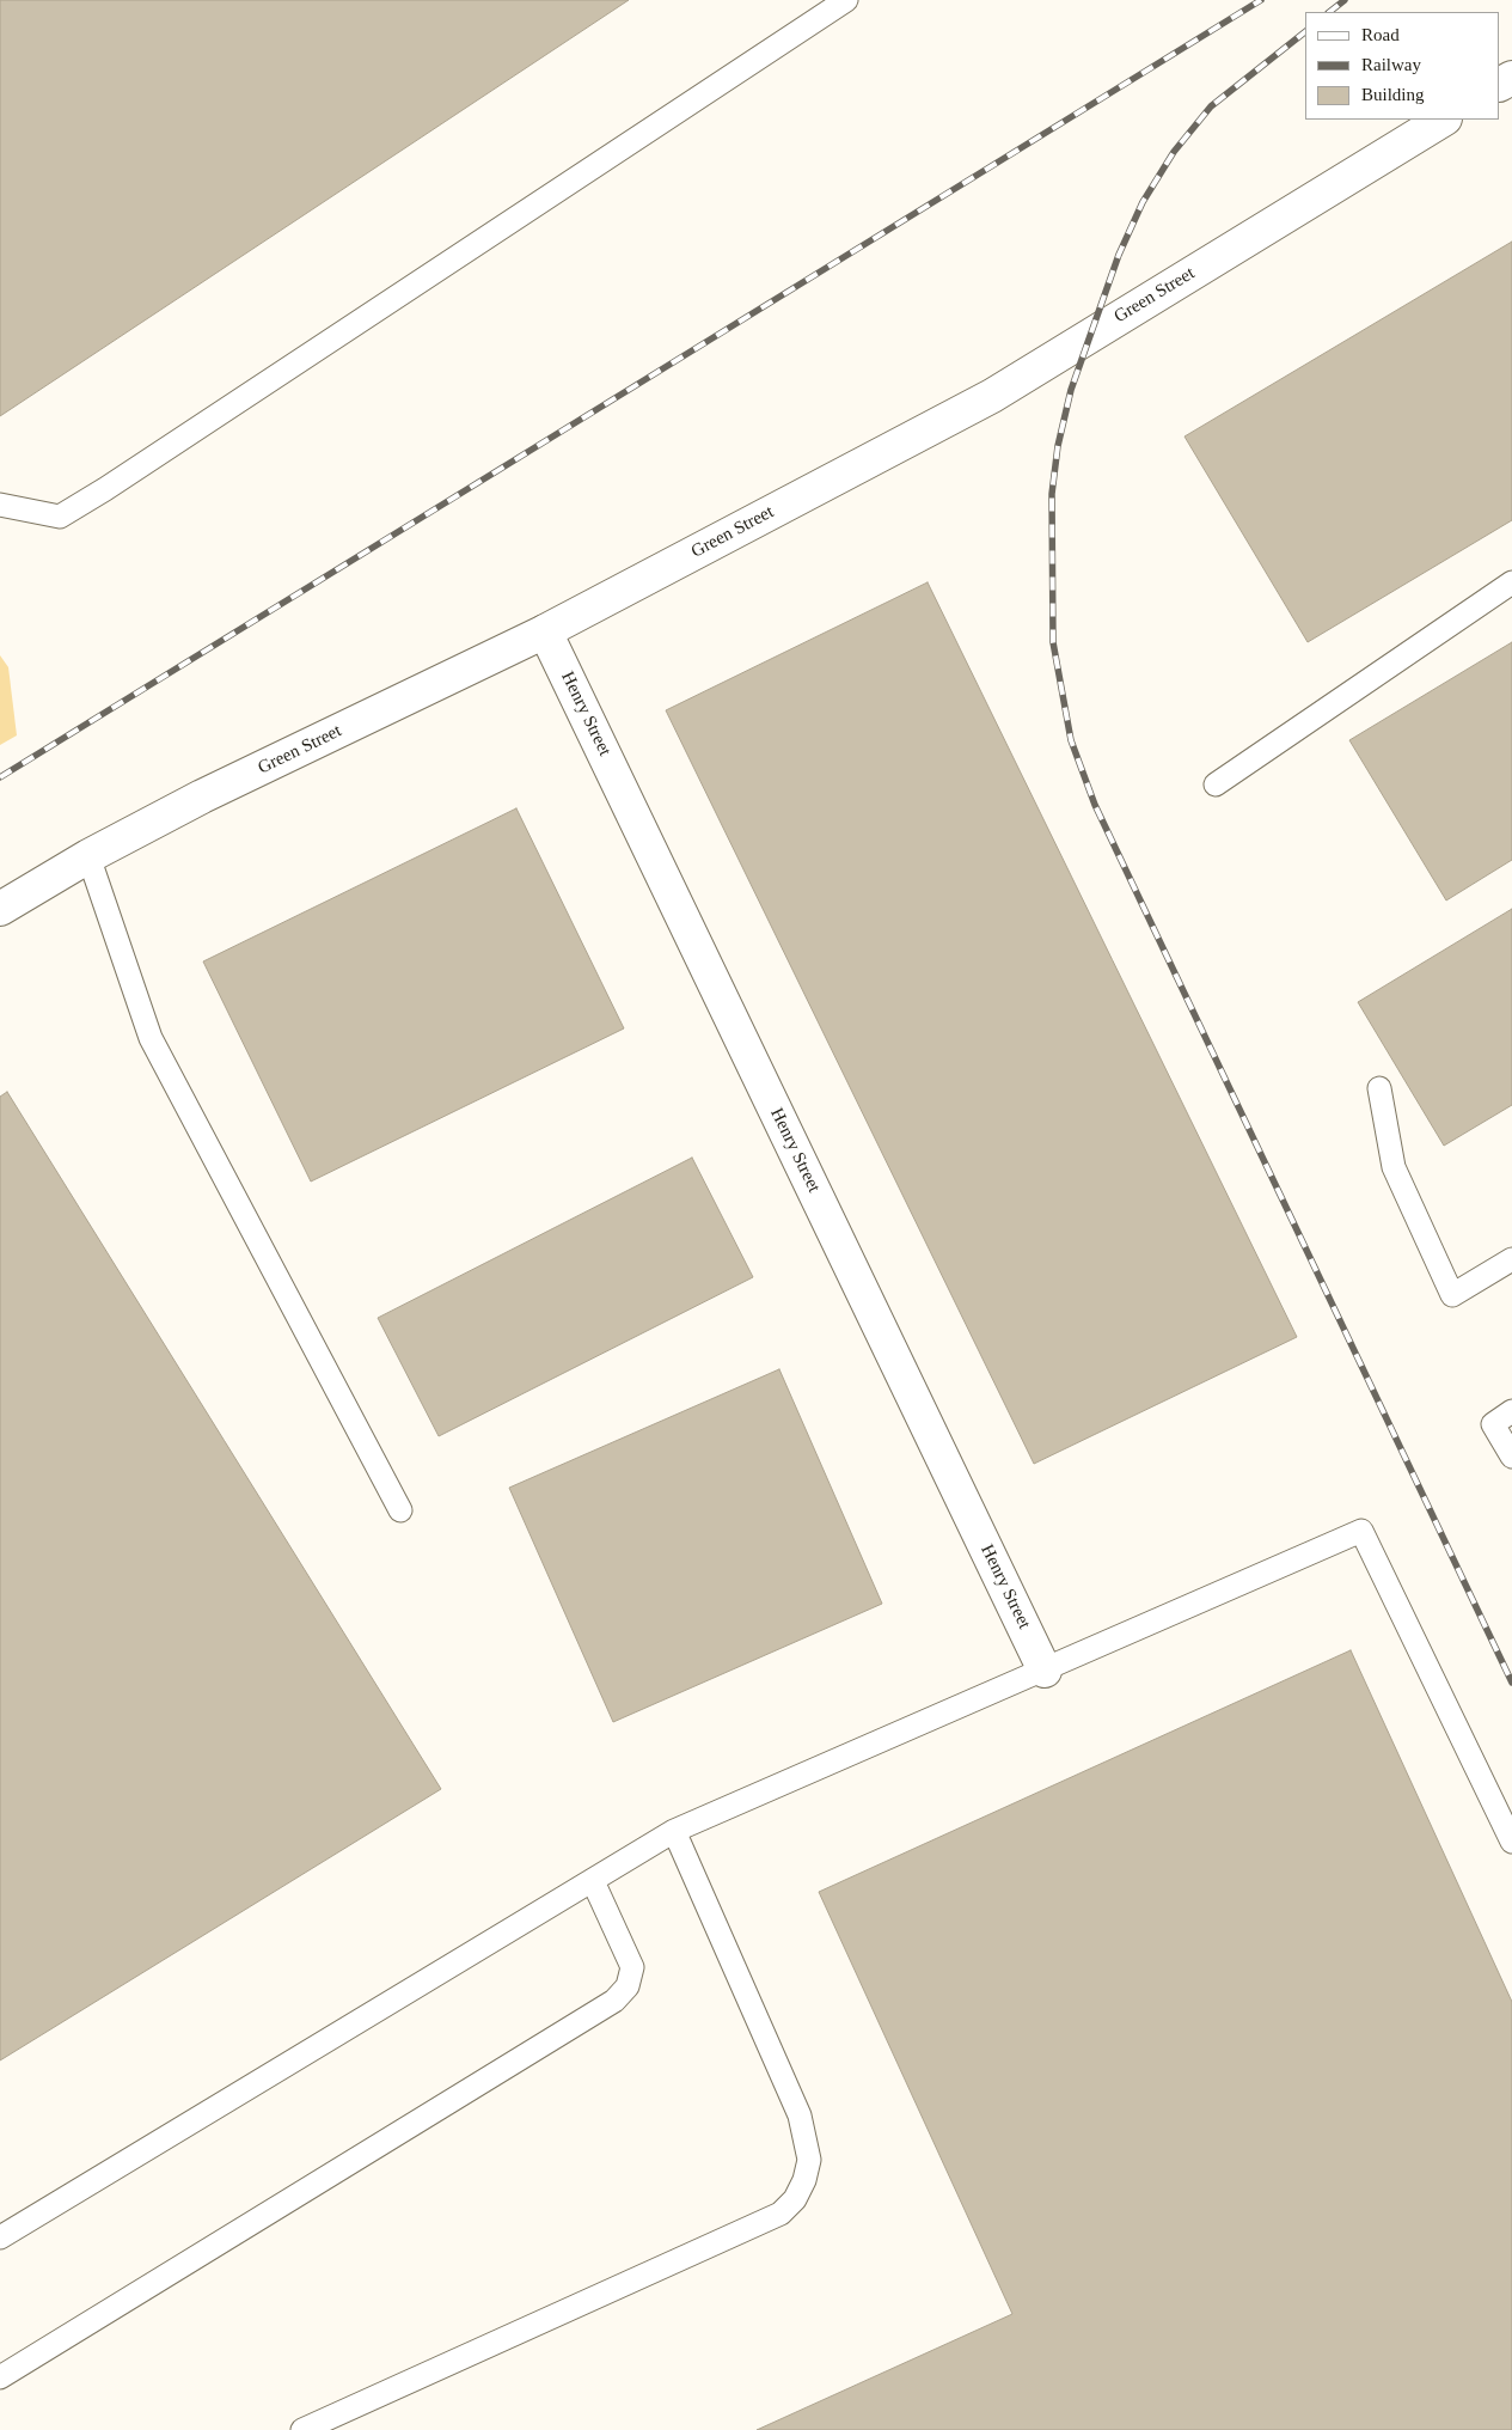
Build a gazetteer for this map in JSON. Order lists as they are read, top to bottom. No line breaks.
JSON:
{"streets":{"street":["Green Street","Henry Street"]},"crossings":[["Green Street","Henry Street"]],"legend":["Road","Railway","Building"]}
